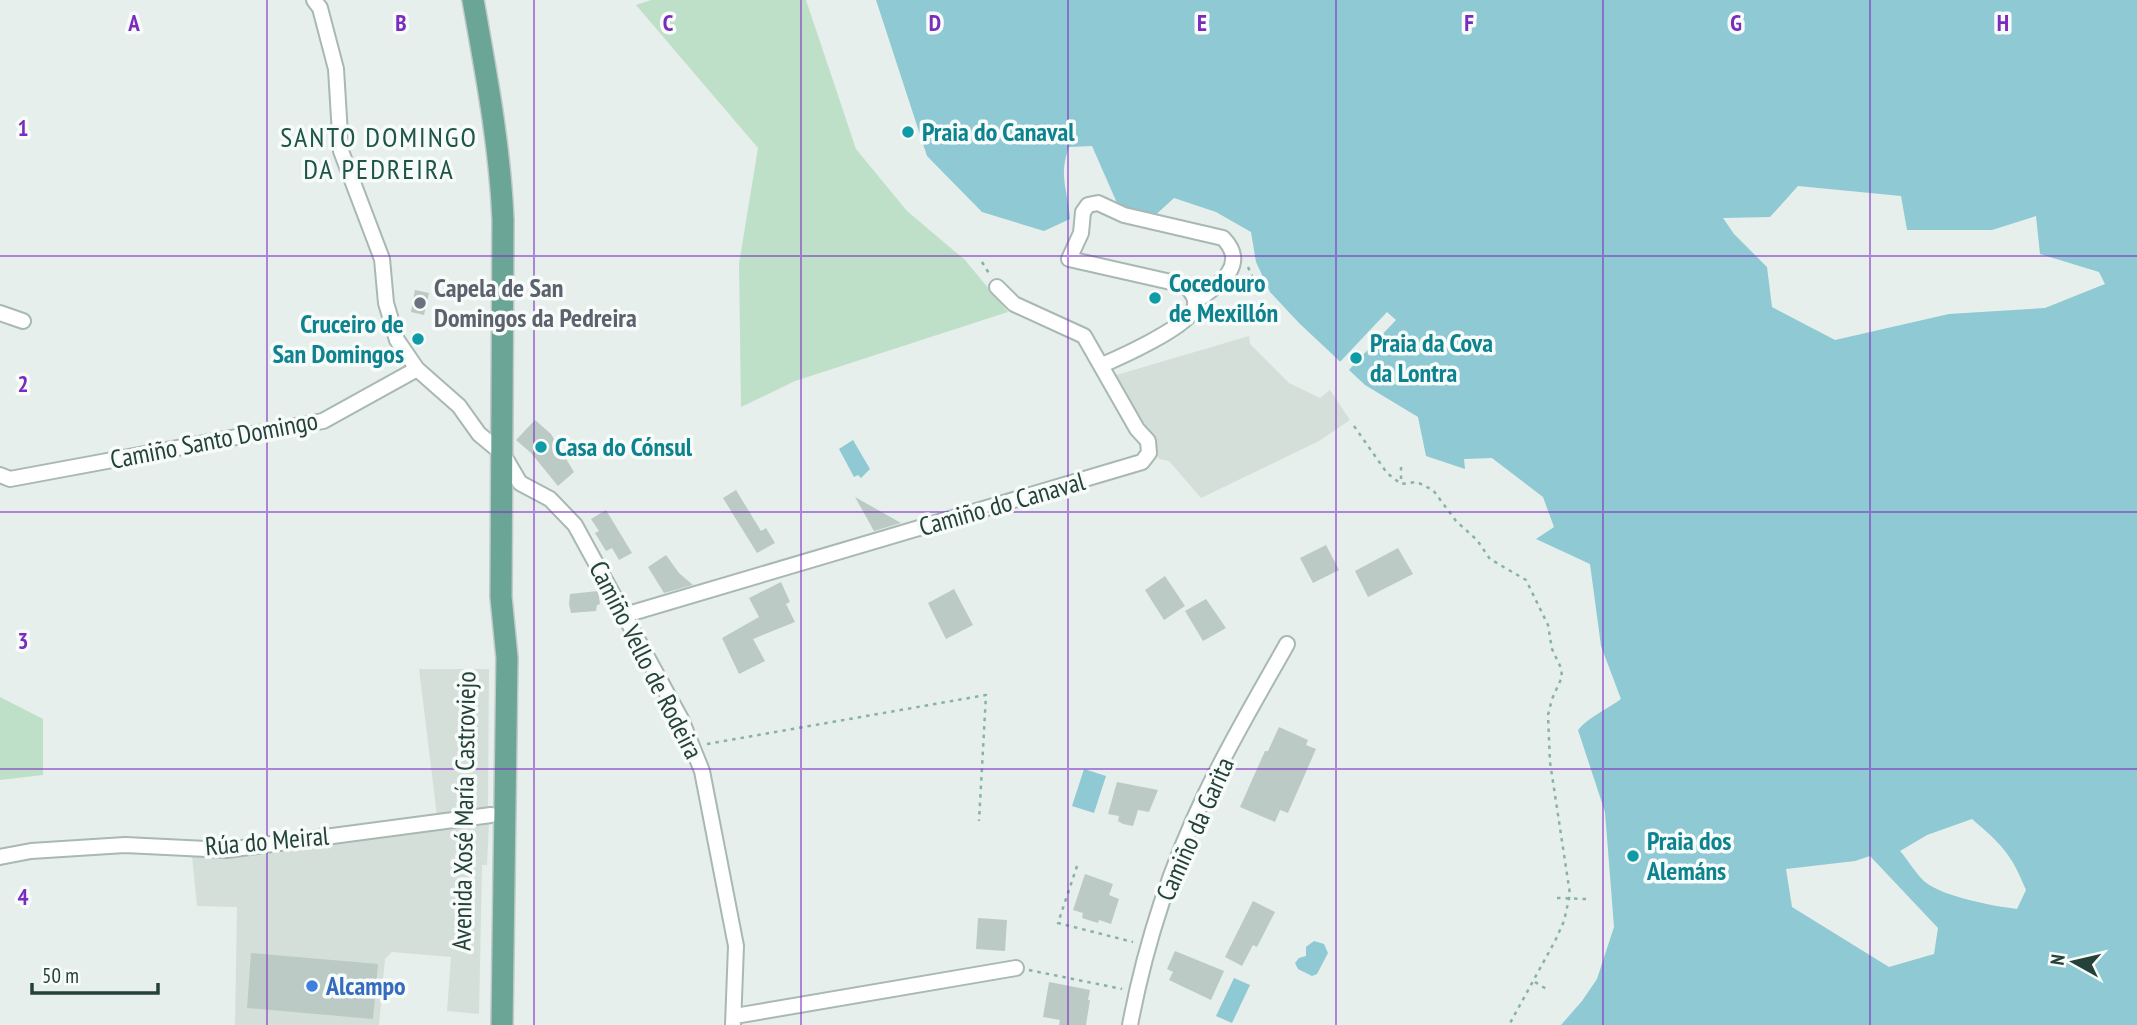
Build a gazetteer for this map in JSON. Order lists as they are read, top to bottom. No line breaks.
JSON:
{"streets":{"main road":["Avenida Xosé María Castroviejo"],"street":["Camiño Santo Domingo","Camiño do Canaval","Camiño Vello de Rodeira","Camiño da Garita","Rúa do Meiral"]},"crossings":[["Camiño Santo Domingo","Camiño Vello de Rodeira"],["Camiño do Canaval","Camiño Vello de Rodeira"],["Camiño Vello de Rodeira","Avenida Xosé María Castroviejo"],["Avenida Xosé María Castroviejo","Rúa do Meiral"]],"districts":["SANTO DOMINGO DA PEDREIRA"],"places":["Praia do Canaval","Cocedouro de Mexillón","Capela de San Domingos da Pedreira","Cruceiro de San Domingos","Praia da Cova da Lontra","Casa do Cónsul","Praia dos Alemáns","Alcampo"],"scale_bar":"50 m","north":"left","grid":{"columns":["A","B","C","D","E","F","G","H"],"rows":["1","2","3","4"]}}
